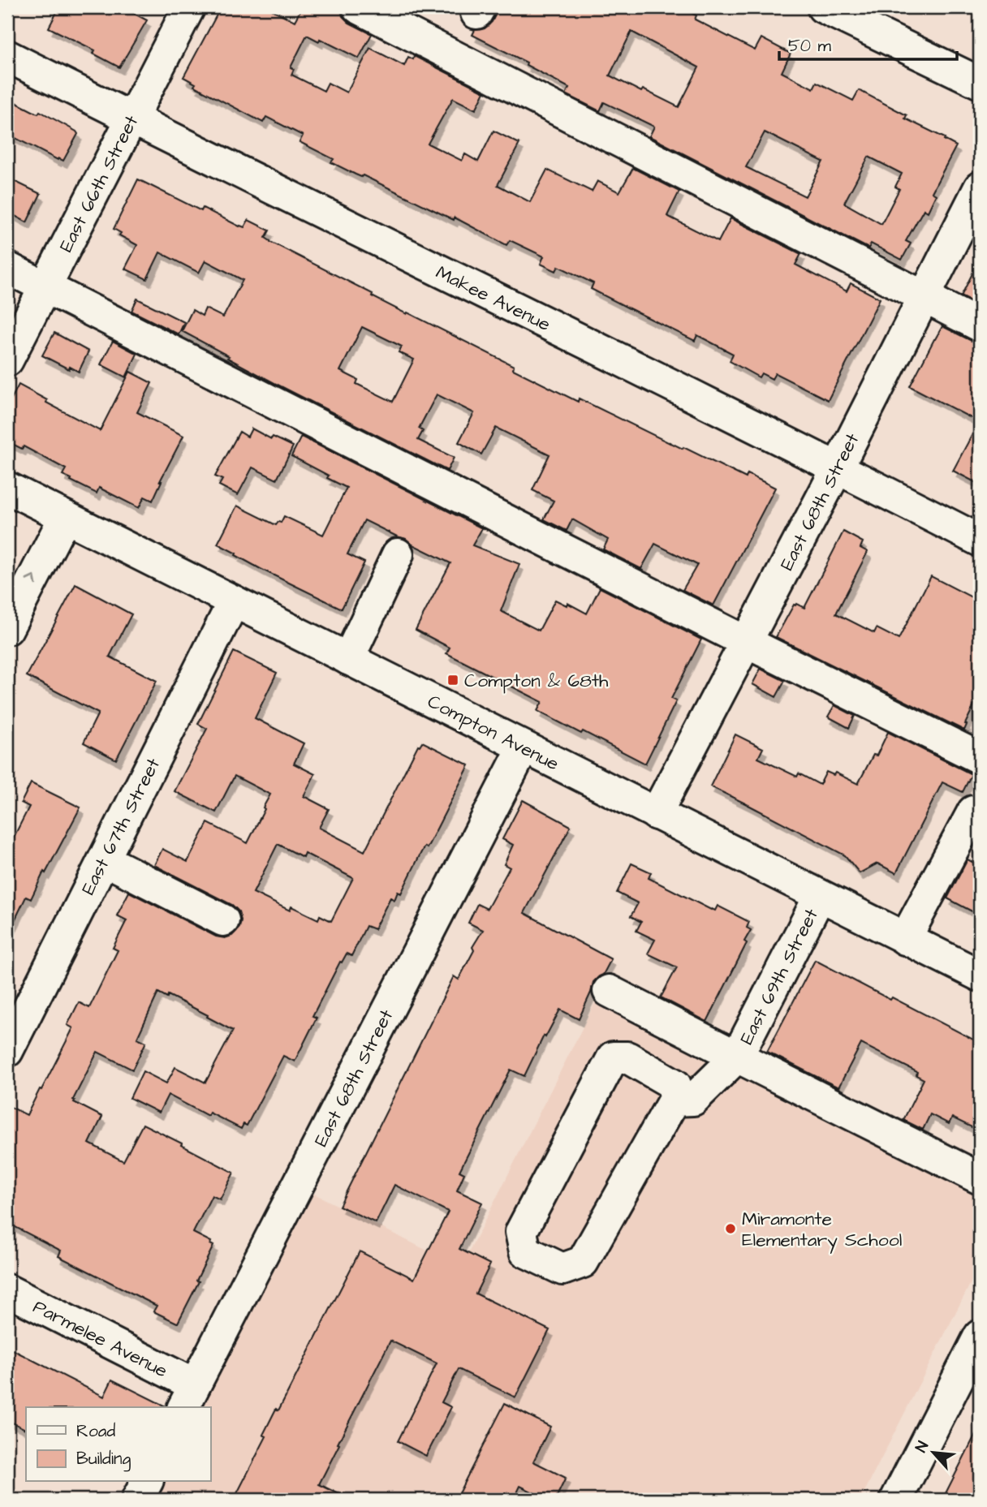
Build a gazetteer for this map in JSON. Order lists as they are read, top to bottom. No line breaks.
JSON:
{"streets":{"street":["East 66th Street","Makee Avenue","East 68th Street","Compton Avenue","East 67th Street","East 69th Street","Parmelee Avenue"]},"crossings":[["East 66th Street","Makee Avenue"],["Makee Avenue","East 68th Street"],["East 68th Street","Compton Avenue"],["East 68th Street","Parmelee Avenue"],["Compton Avenue","East 67th Street"],["Compton Avenue","East 69th Street"]],"places":{"transit":["Compton & 68th"],"other":["Miramonte Elementary School"]},"legend":["Road","Building"],"scale_bar":"50 m","north":"top left"}
